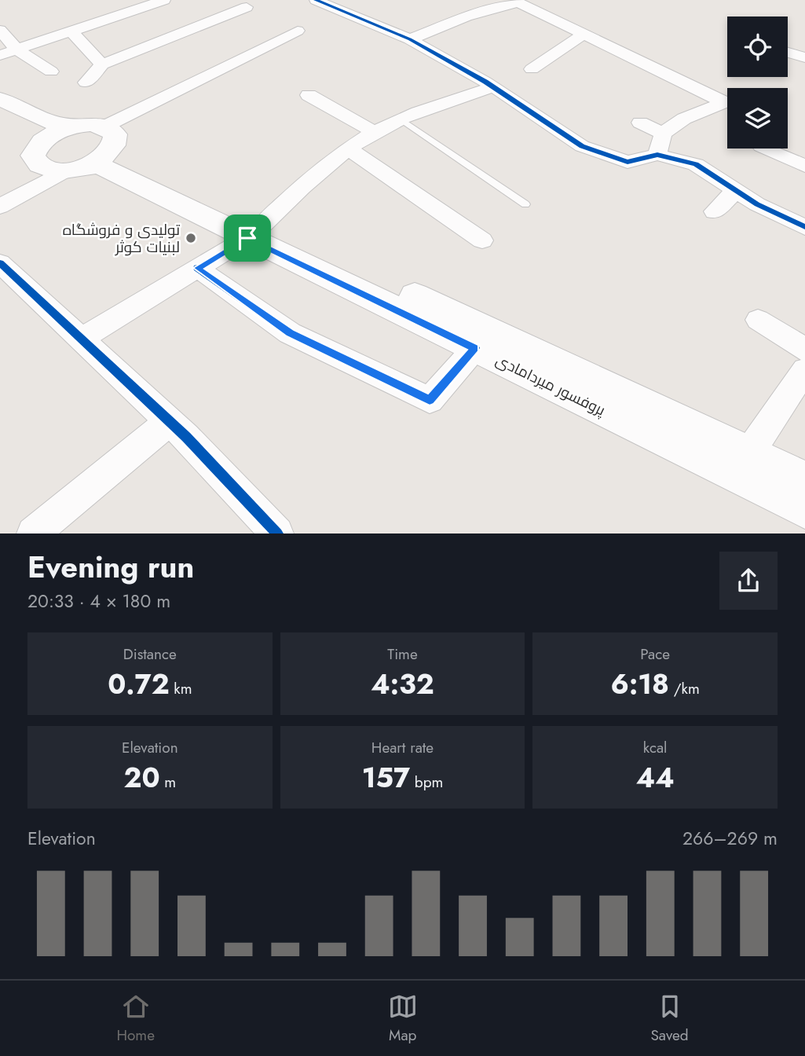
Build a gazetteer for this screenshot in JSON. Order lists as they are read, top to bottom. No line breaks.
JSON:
{"streets":{"main road":["پروفسور میردامادی"]},"places":["تولیدی و فروشگاه لبنیات کوثر"],"page":{"heading":["Evening run","20:33 · 4 × 180 m"],"stats":[["Distance","0.72 km"],["Time","4:32"],["Pace","6:18 /km"],["Elevation","20 m"],["Heart rate","157 bpm"],["kcal","44"]],"chart":["Elevation","266–269 m"],"tabs":["Home","Map","Saved"]}}
